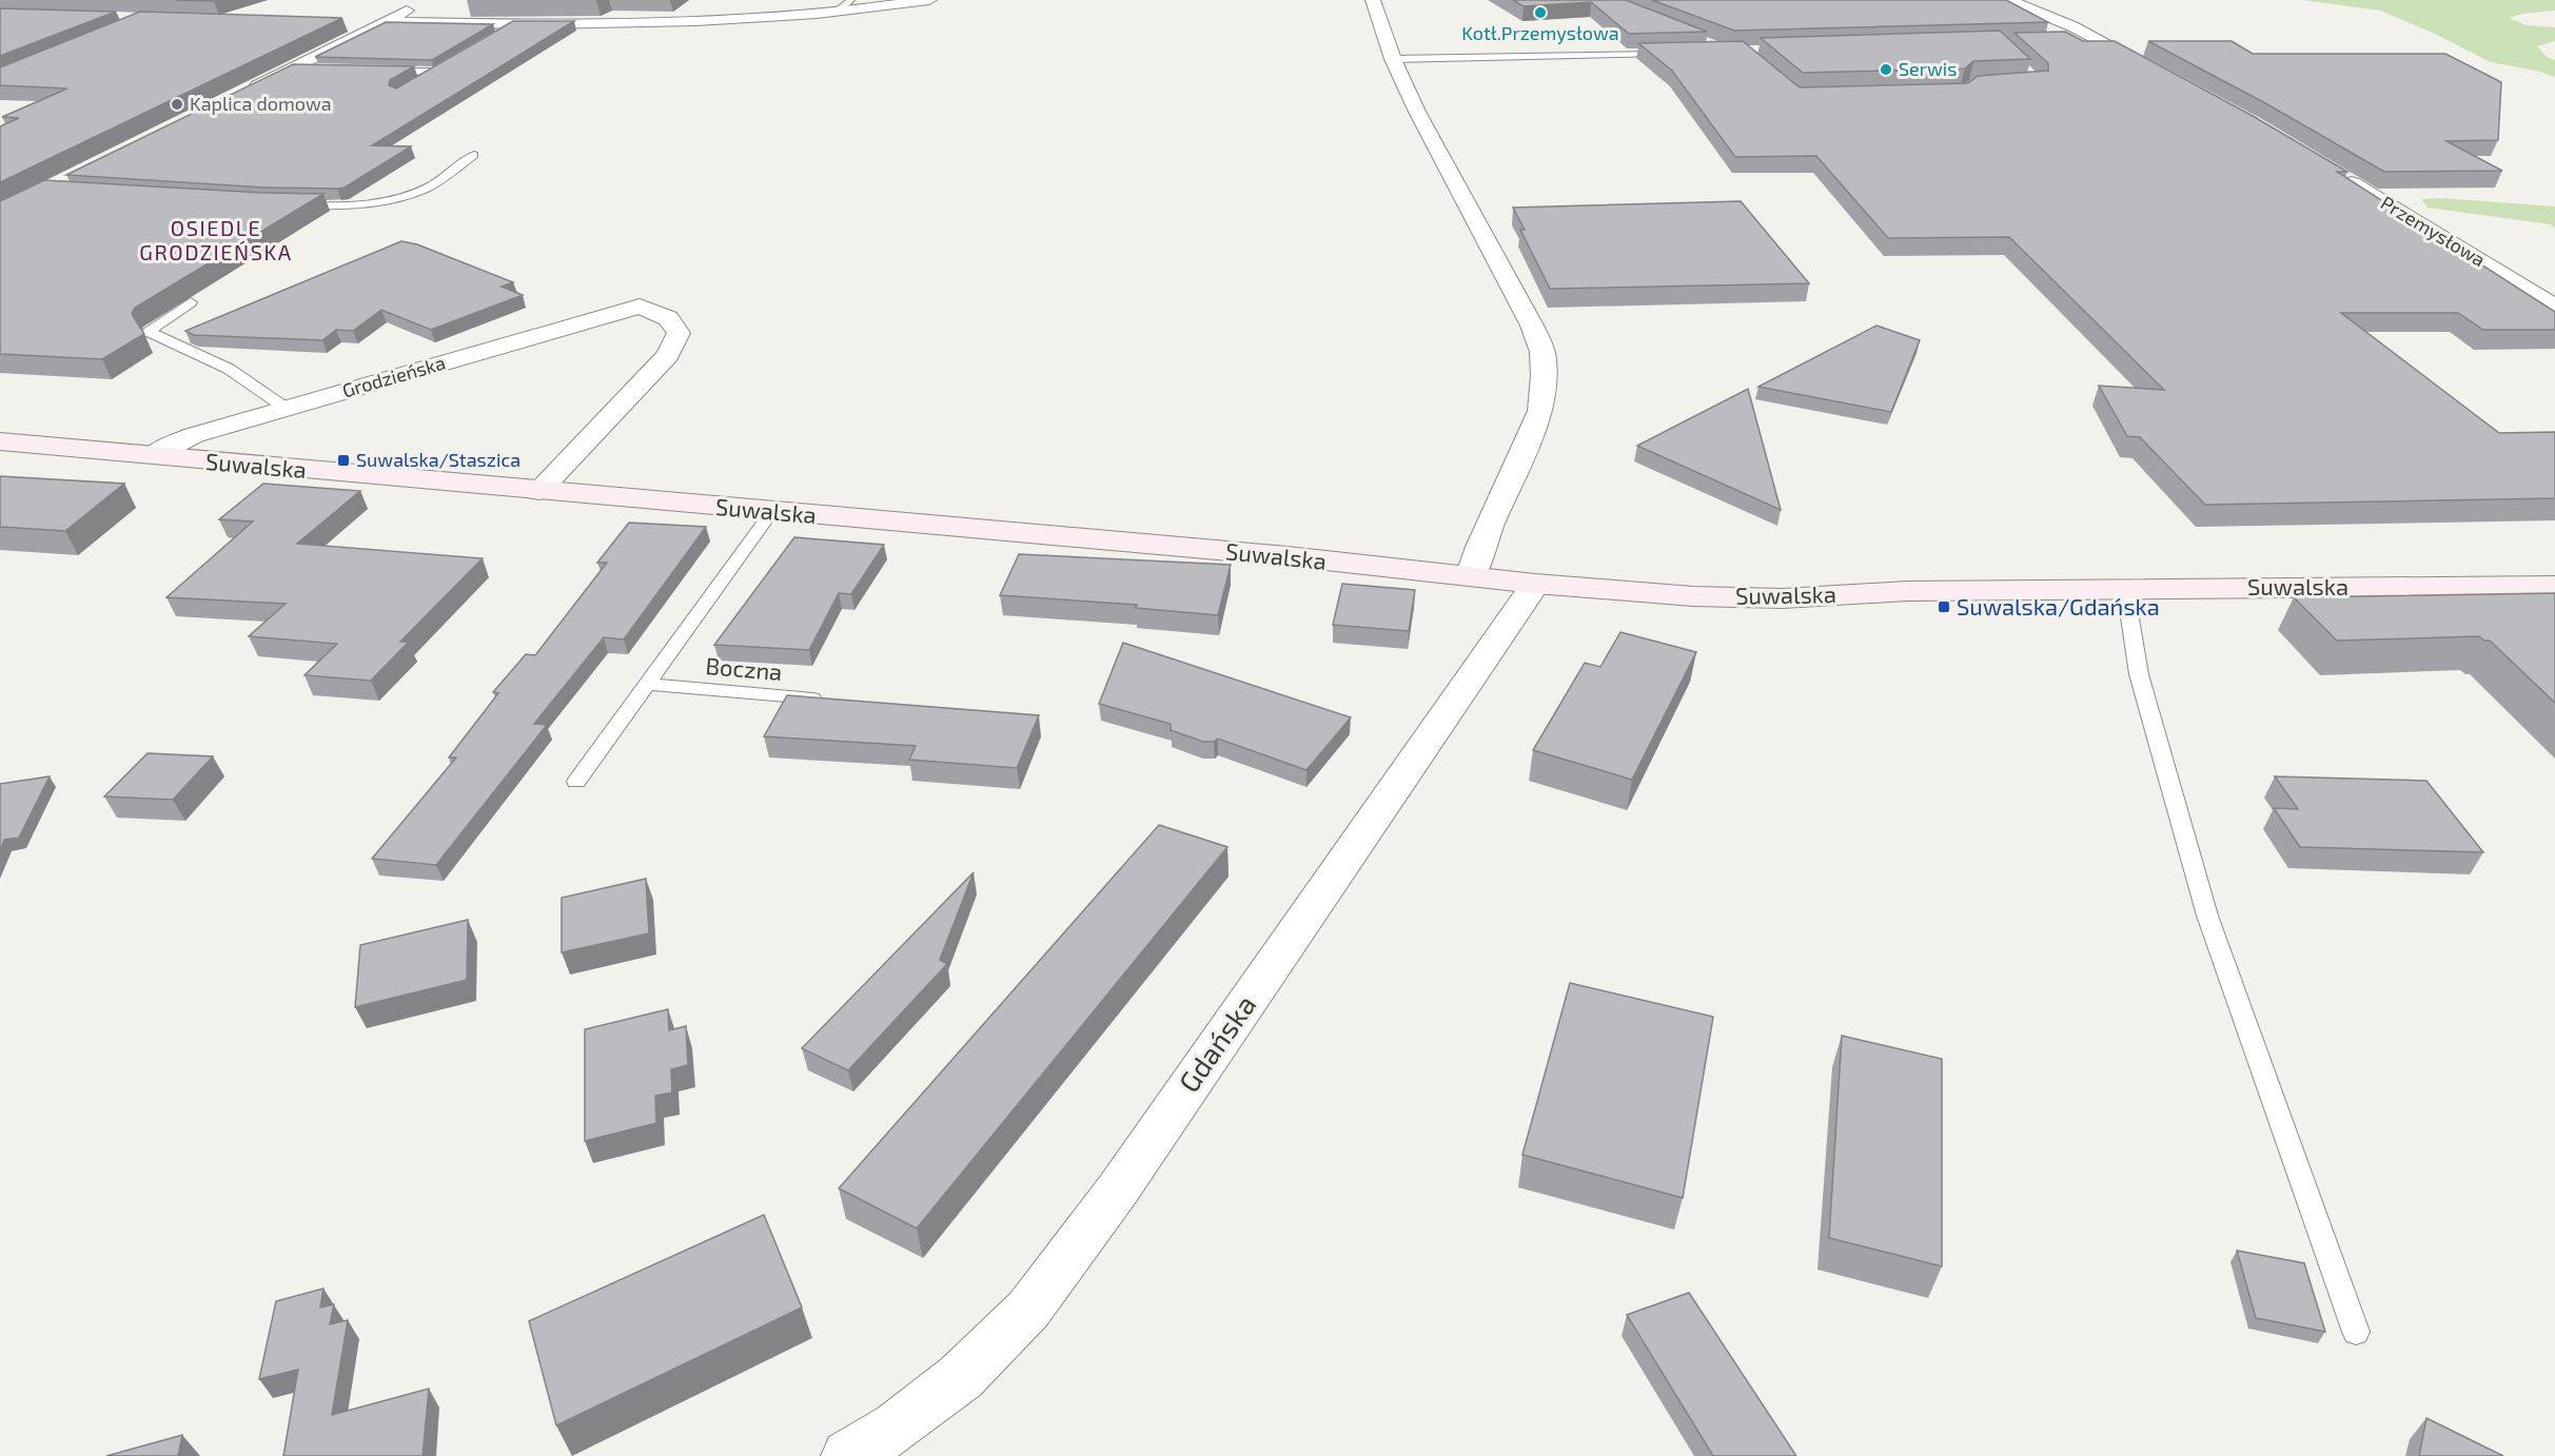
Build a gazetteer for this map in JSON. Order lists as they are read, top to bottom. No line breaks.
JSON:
{"streets":{"street":["Przemysłowa","Grodzieńska","Suwalska","Gdańska"],"lane":["Boczna"]},"crossings":[["Grodzieńska","Suwalska"],["Suwalska","Boczna"],["Suwalska","Gdańska"]],"districts":["OSIEDLE GRODZIEŃSKA"],"places":{"other":["Kotł.Przemysłowa","Serwis","Kaplica domowa"],"transit":["Suwalska/Staszica","Suwalska/Gdańska"]}}
